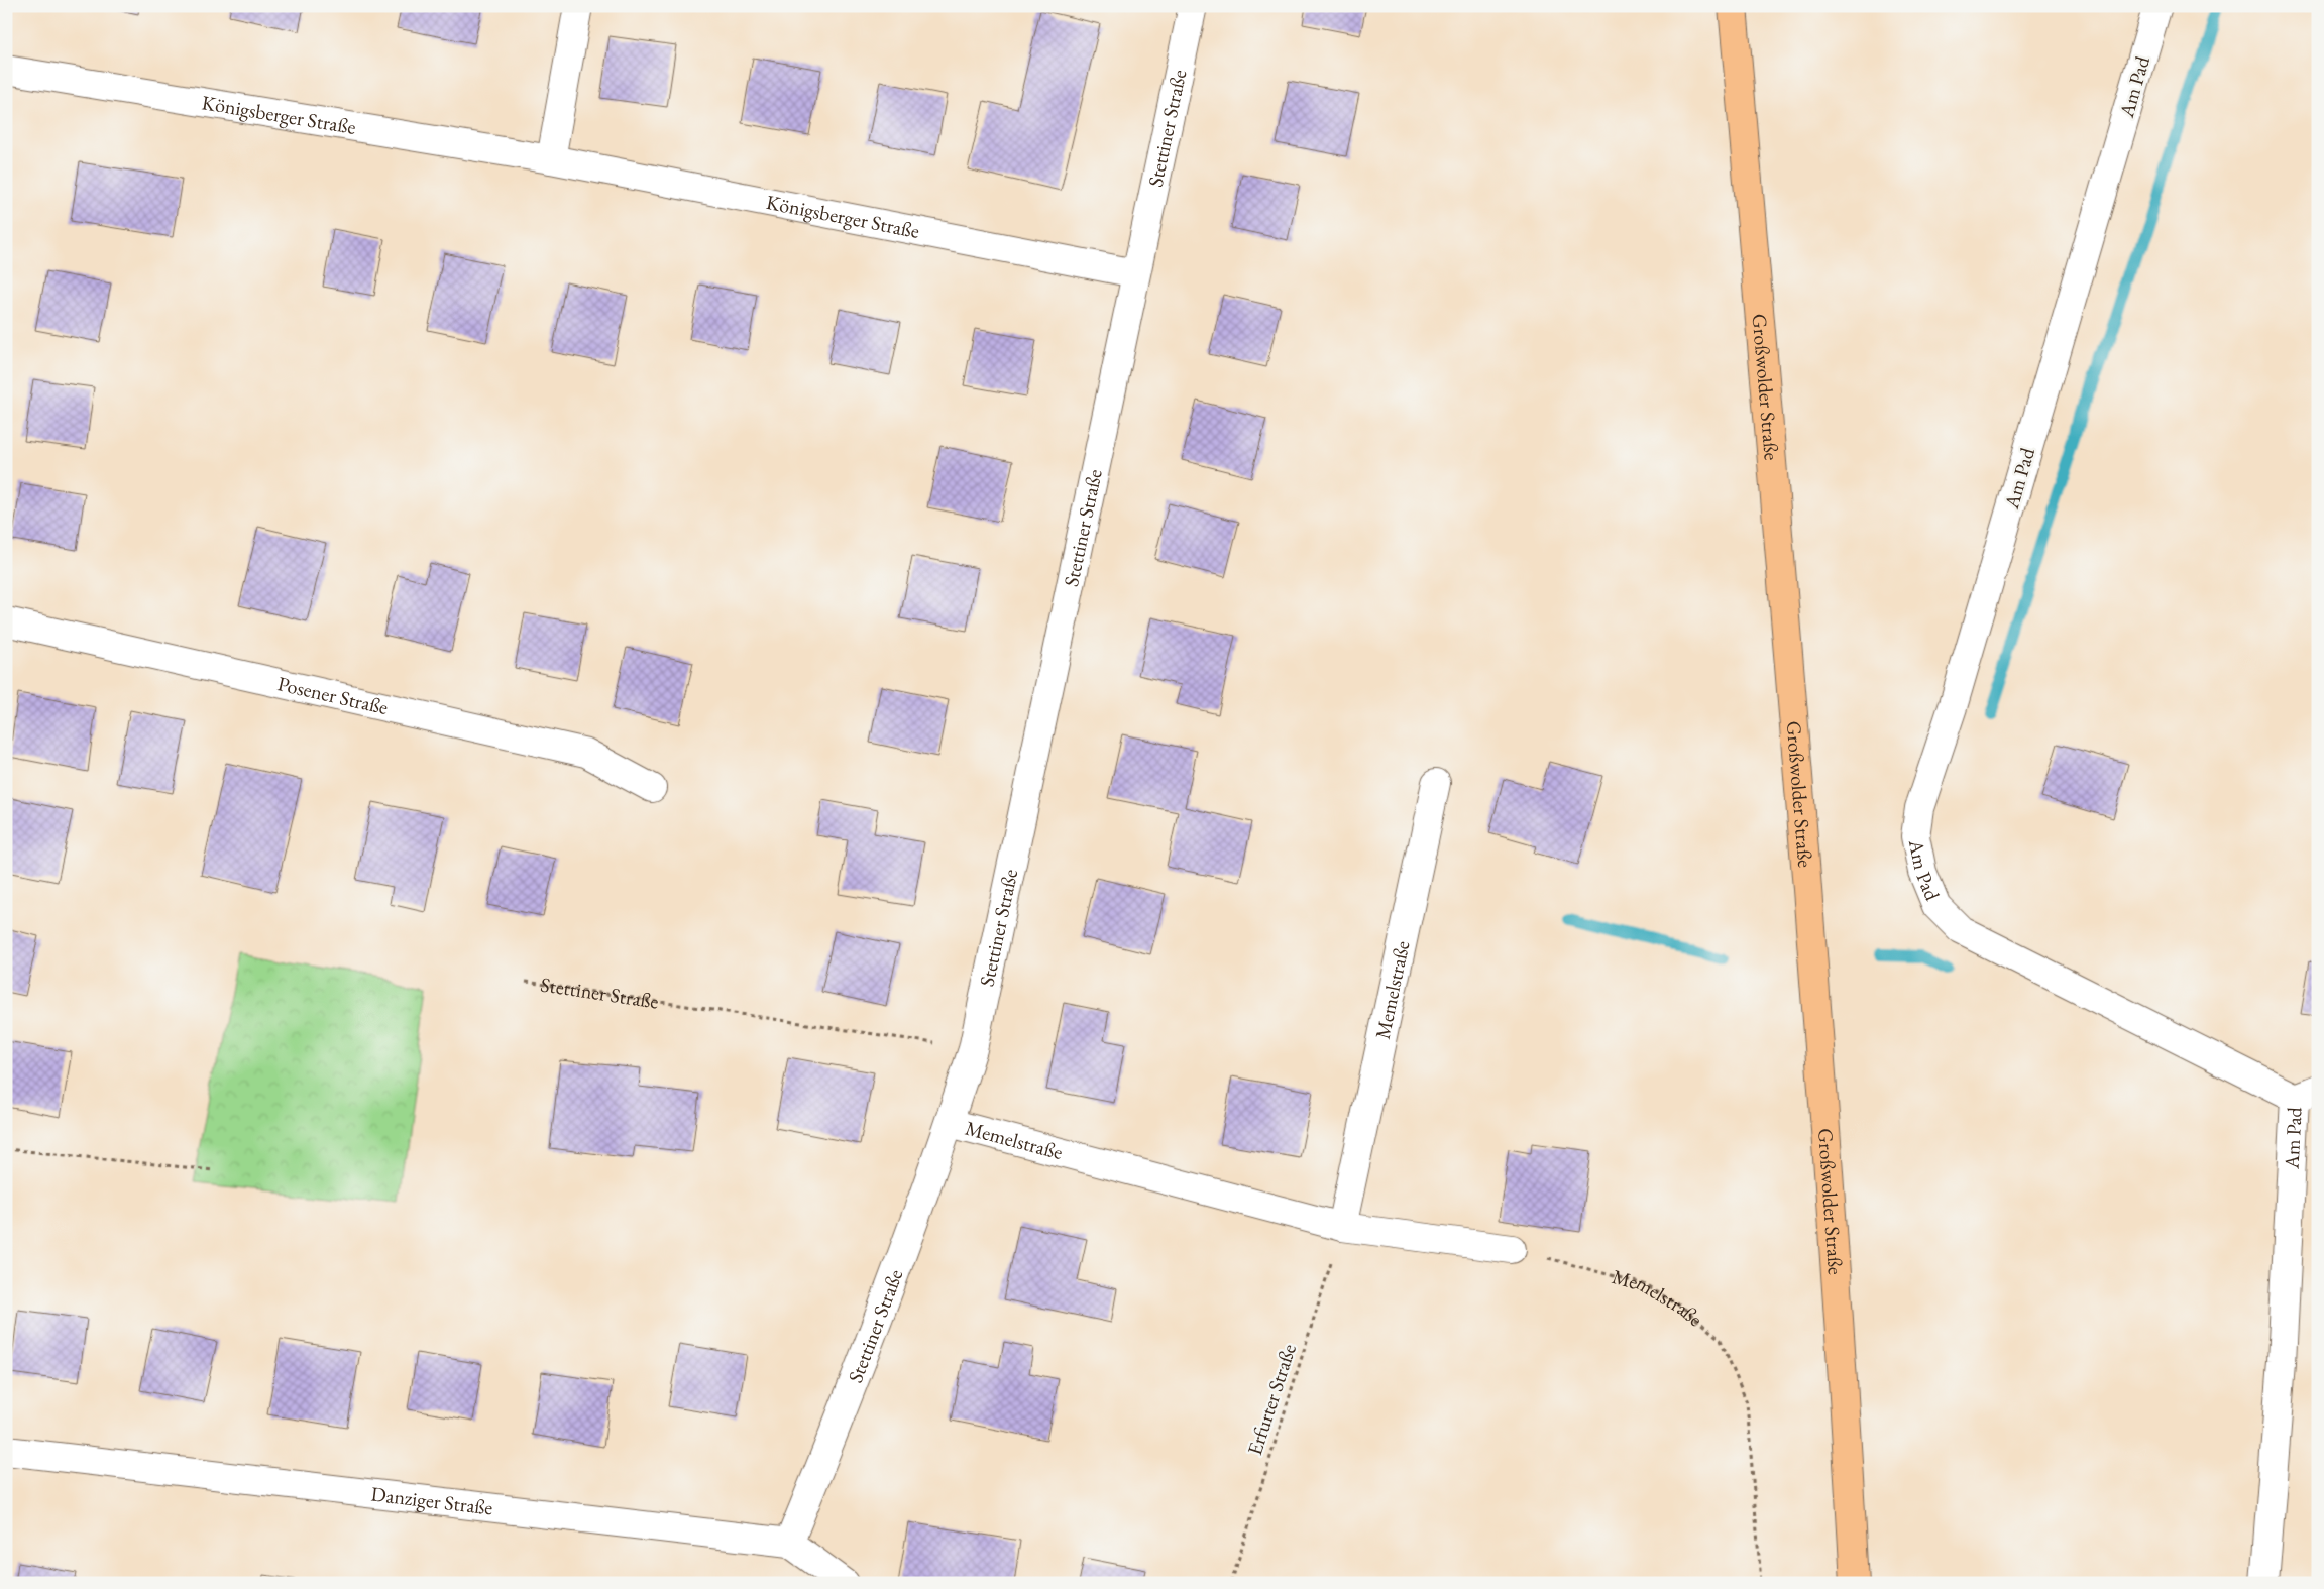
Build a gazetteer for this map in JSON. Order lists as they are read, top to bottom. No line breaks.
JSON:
{"streets":{"main road":["Großwolder Straße"],"street":["Am Pad","Königsberger Straße","Stettiner Straße","Posener Straße","Memelstraße","Danziger Straße"],"path":["Erfurter Straße"]},"crossings":[["Königsberger Straße","Stettiner Straße"],["Stettiner Straße","Memelstraße"],["Stettiner Straße","Danziger Straße"],["Memelstraße","Erfurter Straße"]]}
